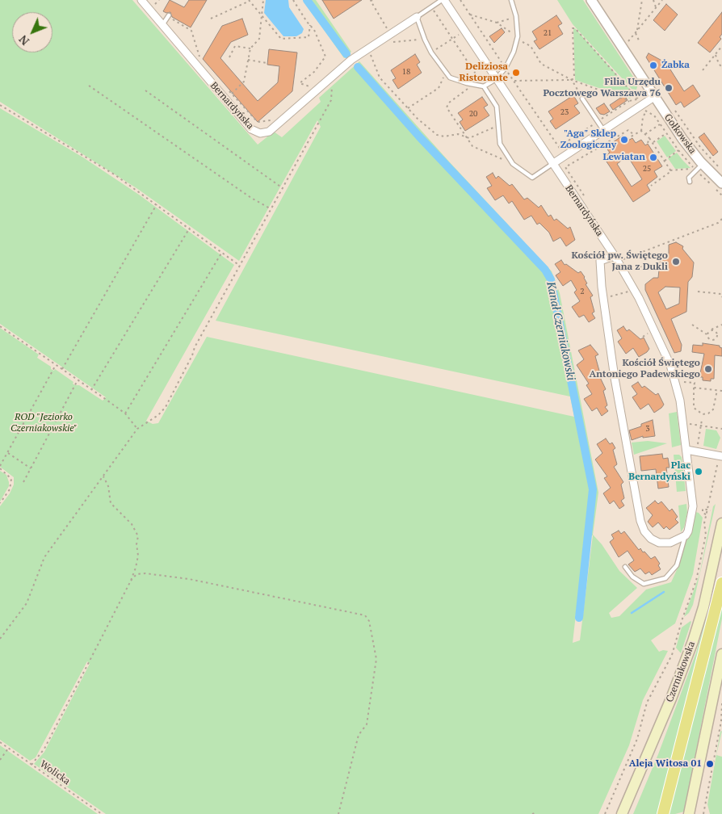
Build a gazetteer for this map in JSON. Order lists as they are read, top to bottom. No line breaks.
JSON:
{"streets":{"main road":["Czerniakowska"],"street":["Bernardyńska","Gołkowska"],"path":["Wolicka"]},"water":["Kanał Czerniakowski"],"parks":["ROD \"Jeziorko Czerniakowskie\""],"places":["Żabka","Deliziosa Ristorante","Filia Urzędu Pocztowego Warszawa 76","\"Aga\" Sklep Zoologiczny","Lewiatan","Kościół pw. Świętego Jana z Dukli","Kościół Świętego Antoniego Padewskiego","Plac Bernardyński","Aleja Witosa 01"],"house_numbers":["21","18","23","20","25","2","3"],"north":"bottom left"}
